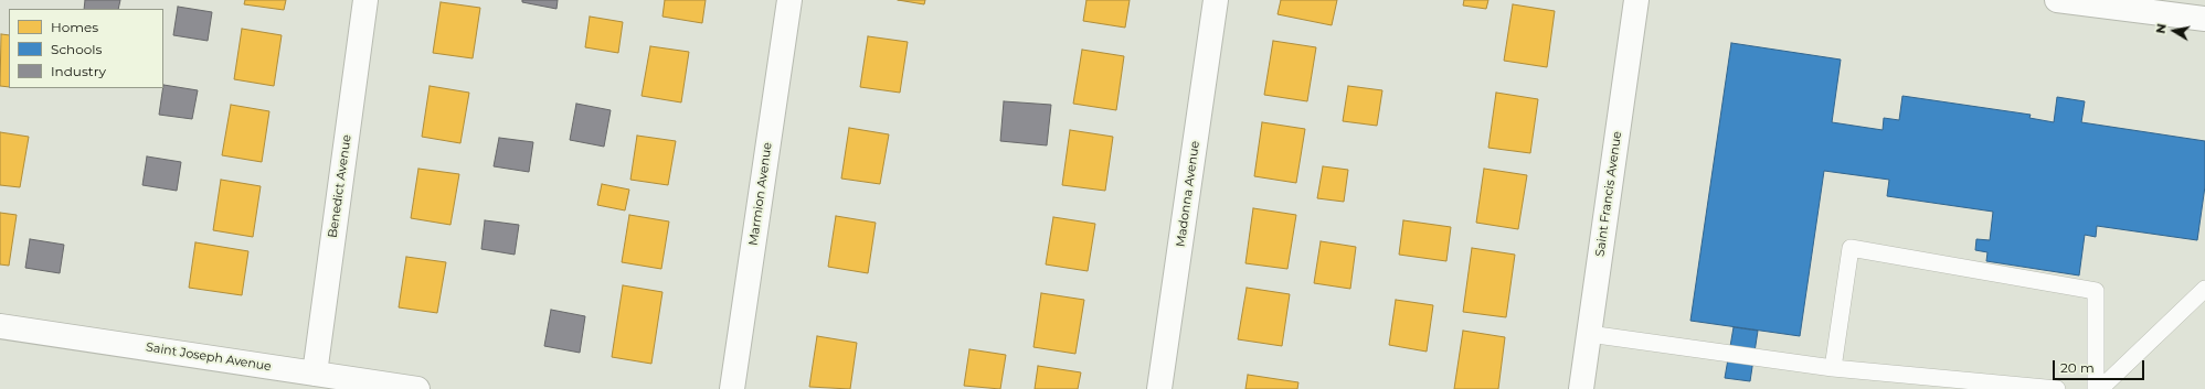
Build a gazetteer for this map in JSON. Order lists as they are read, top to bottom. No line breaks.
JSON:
{"streets":{"street":["Benedict Avenue","Marmion Avenue","Madonna Avenue","Saint Francis Avenue","Saint Joseph Avenue"]},"crossings":[["Benedict Avenue","Saint Joseph Avenue"]],"legend":["Homes","Schools","Industry"],"scale_bar":"20 m","north":"left"}
